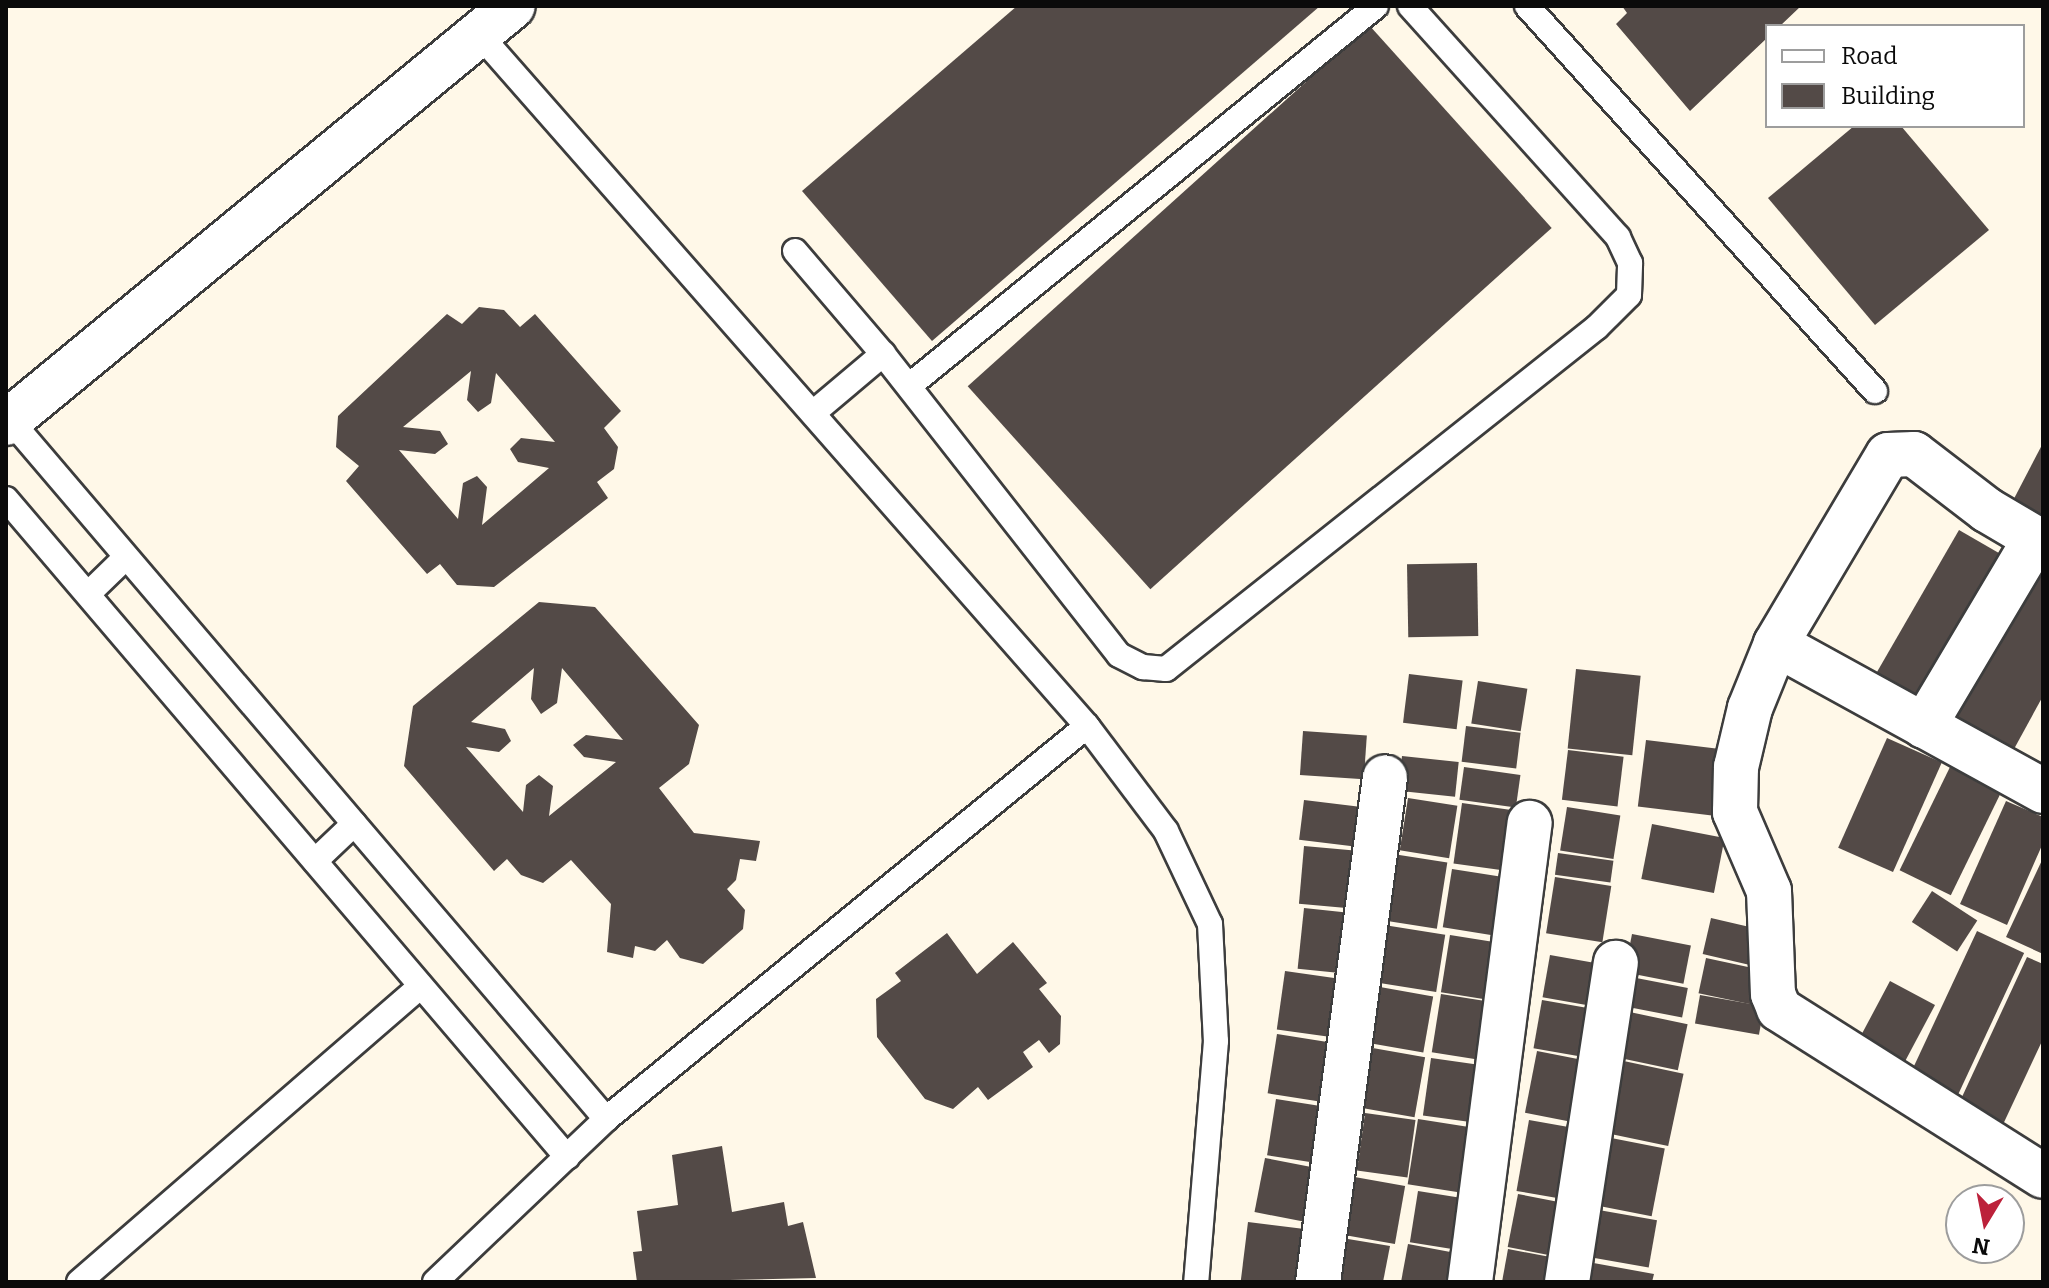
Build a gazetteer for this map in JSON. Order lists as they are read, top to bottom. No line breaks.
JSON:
{"legend":["Road","Building"],"north":"bottom"}
